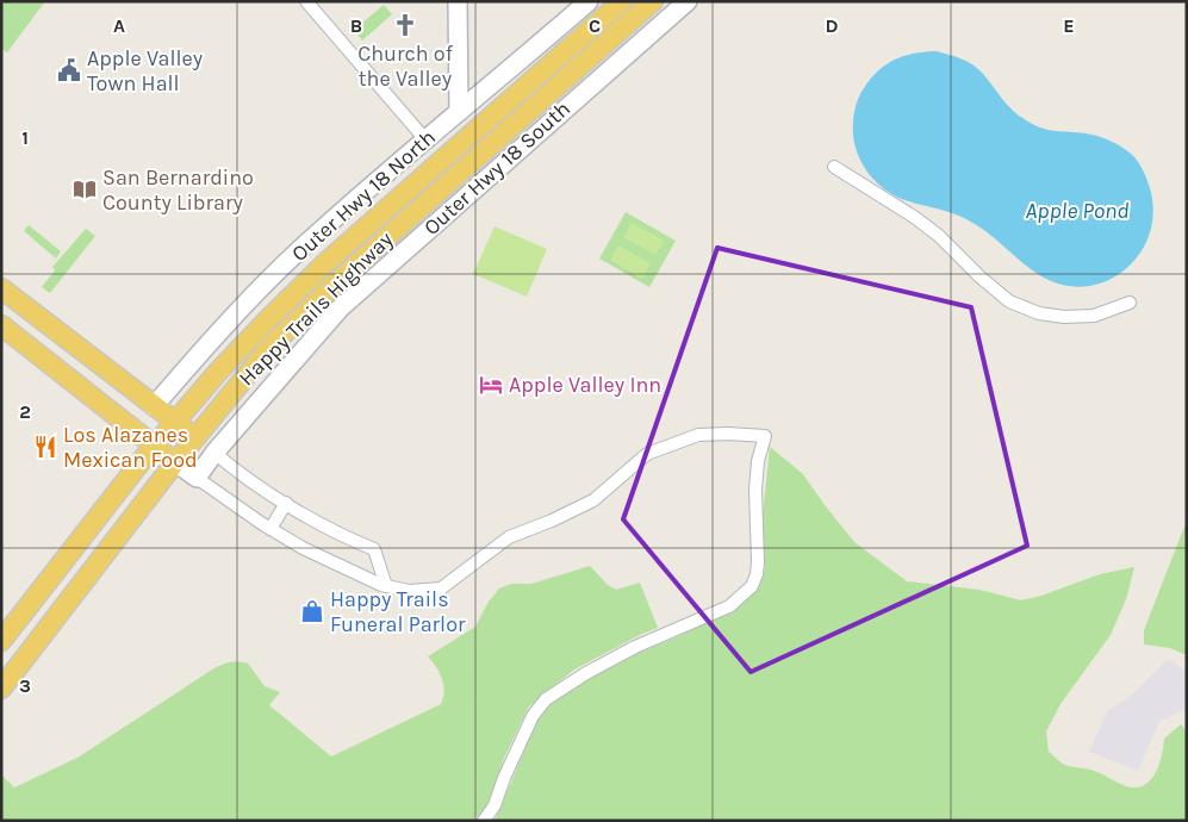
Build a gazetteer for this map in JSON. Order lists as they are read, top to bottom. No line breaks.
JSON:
{"streets":{"main road":["Happy Trails Highway"],"street":["Outer Hwy 18 South","Outer Hwy 18 North"]},"water":["Apple Pond"],"places":{"church":["Church of the Valley"],"public building":["Apple Valley Town Hall"],"library":["San Bernardino County Library"],"hotel":["Apple Valley Inn"],"restaurant":["Los Alazanes Mexican Food"],"shop":["Happy Trails Funeral Parlor"]},"grid":{"columns":["A","B","C","D","E"],"rows":["1","2","3"]}}
